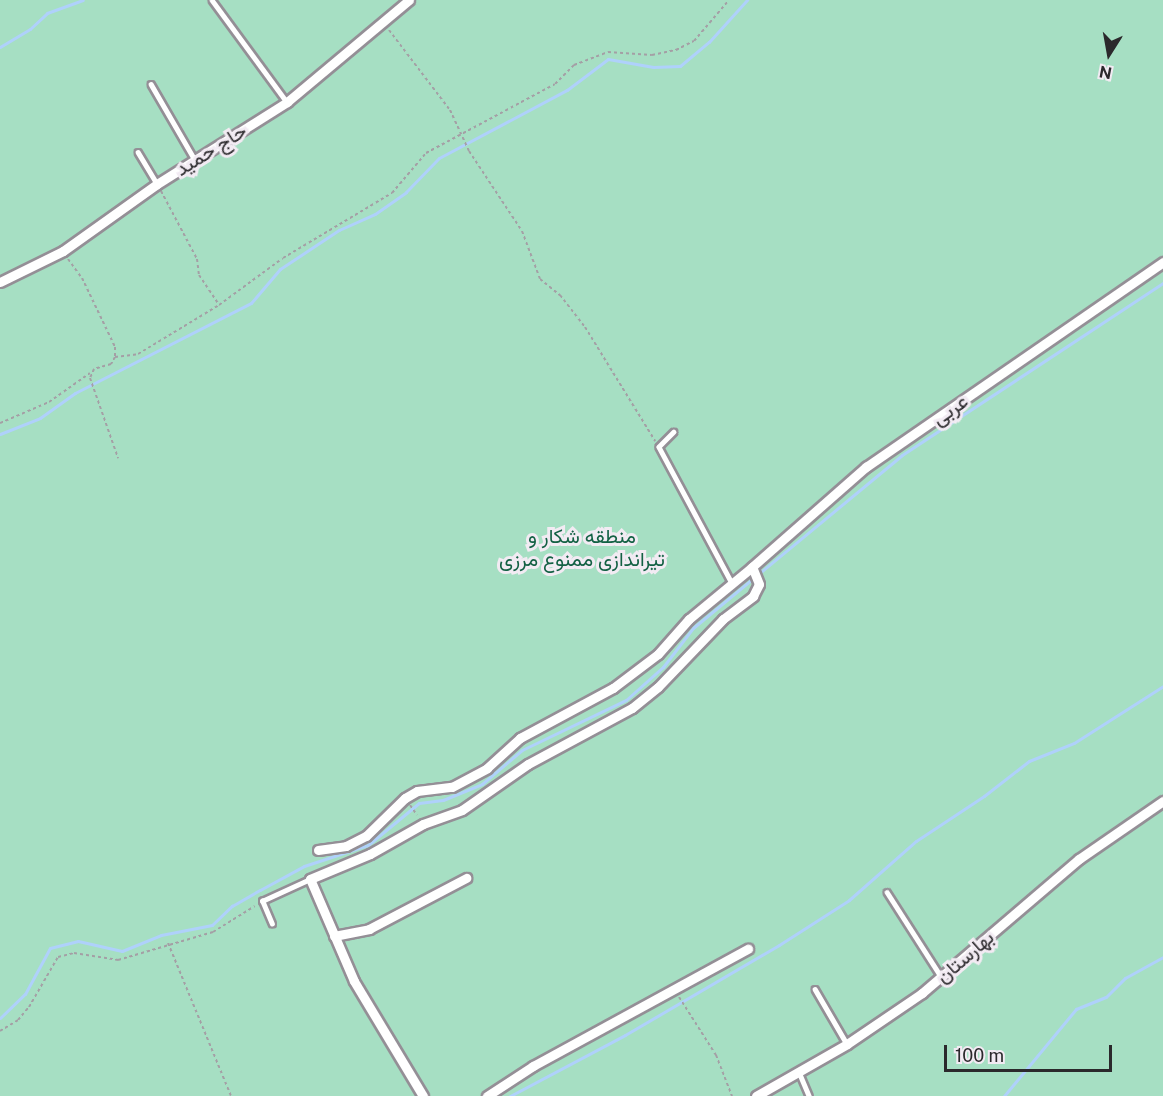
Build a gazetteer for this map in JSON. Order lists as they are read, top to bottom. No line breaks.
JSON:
{"streets":{"street":["حاج حمید","عربی","بهارستان"]},"parks":["منطقه شکار و تیراندازی ممنوع مرزی"],"scale_bar":"100 m","north":"bottom"}
